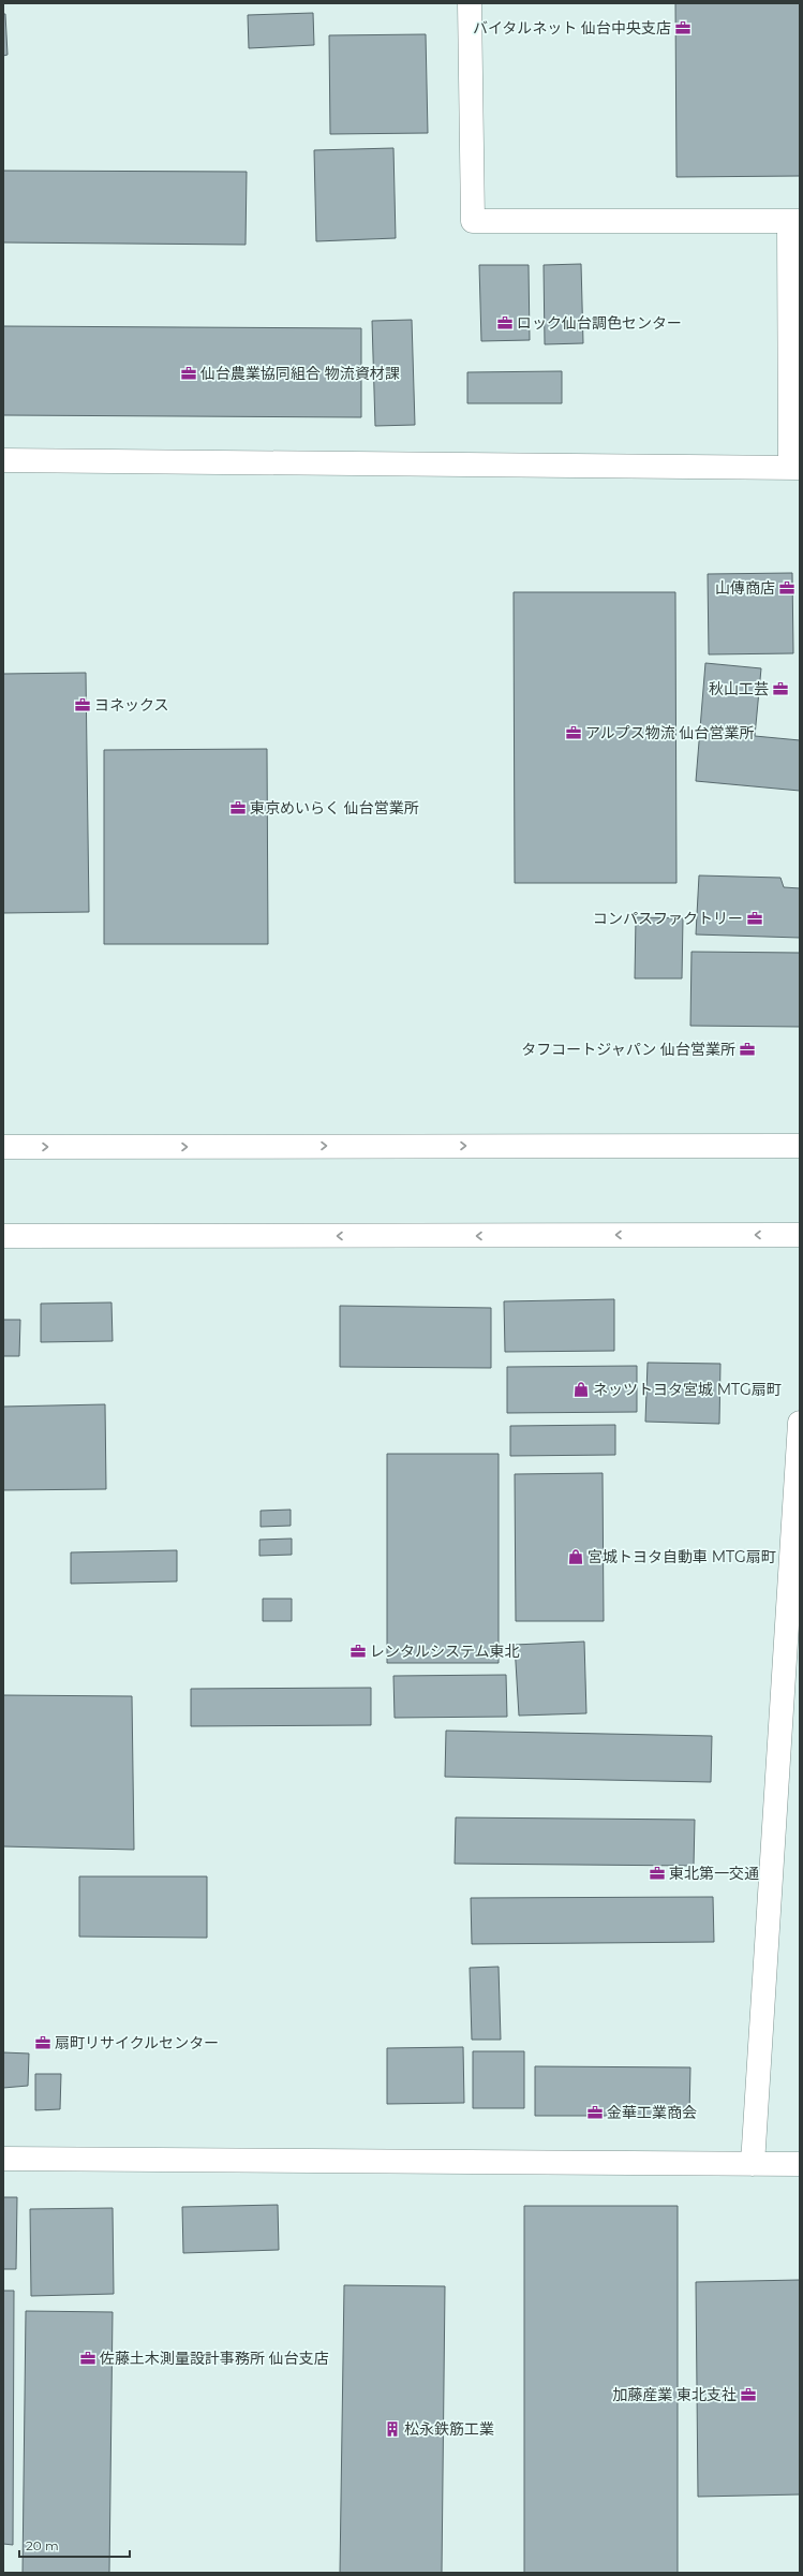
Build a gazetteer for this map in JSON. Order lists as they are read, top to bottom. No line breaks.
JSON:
{"places":{"office":["バイタルネット 仙台中央支店","ロック仙台調色センター","仙台農業協同組合 物流資材課","山傳商店","秋山工芸","ヨネックス","アルプス物流 仙台営業所","東京めいらく 仙台営業所","コンパスファクトリー","タフコートジャパン 仙台営業所","レンタルシステム東北","東北第一交通","扇町リサイクルセンター","金華工業商会","佐藤土木測量設計事務所 仙台支店","加藤産業 東北支社"],"shop":["ネッツトヨタ宮城 MTG扇町","宮城トヨタ自動車 MTG扇町"],"building":["松永鉄筋工業"]},"scale_bar":"20 m"}
